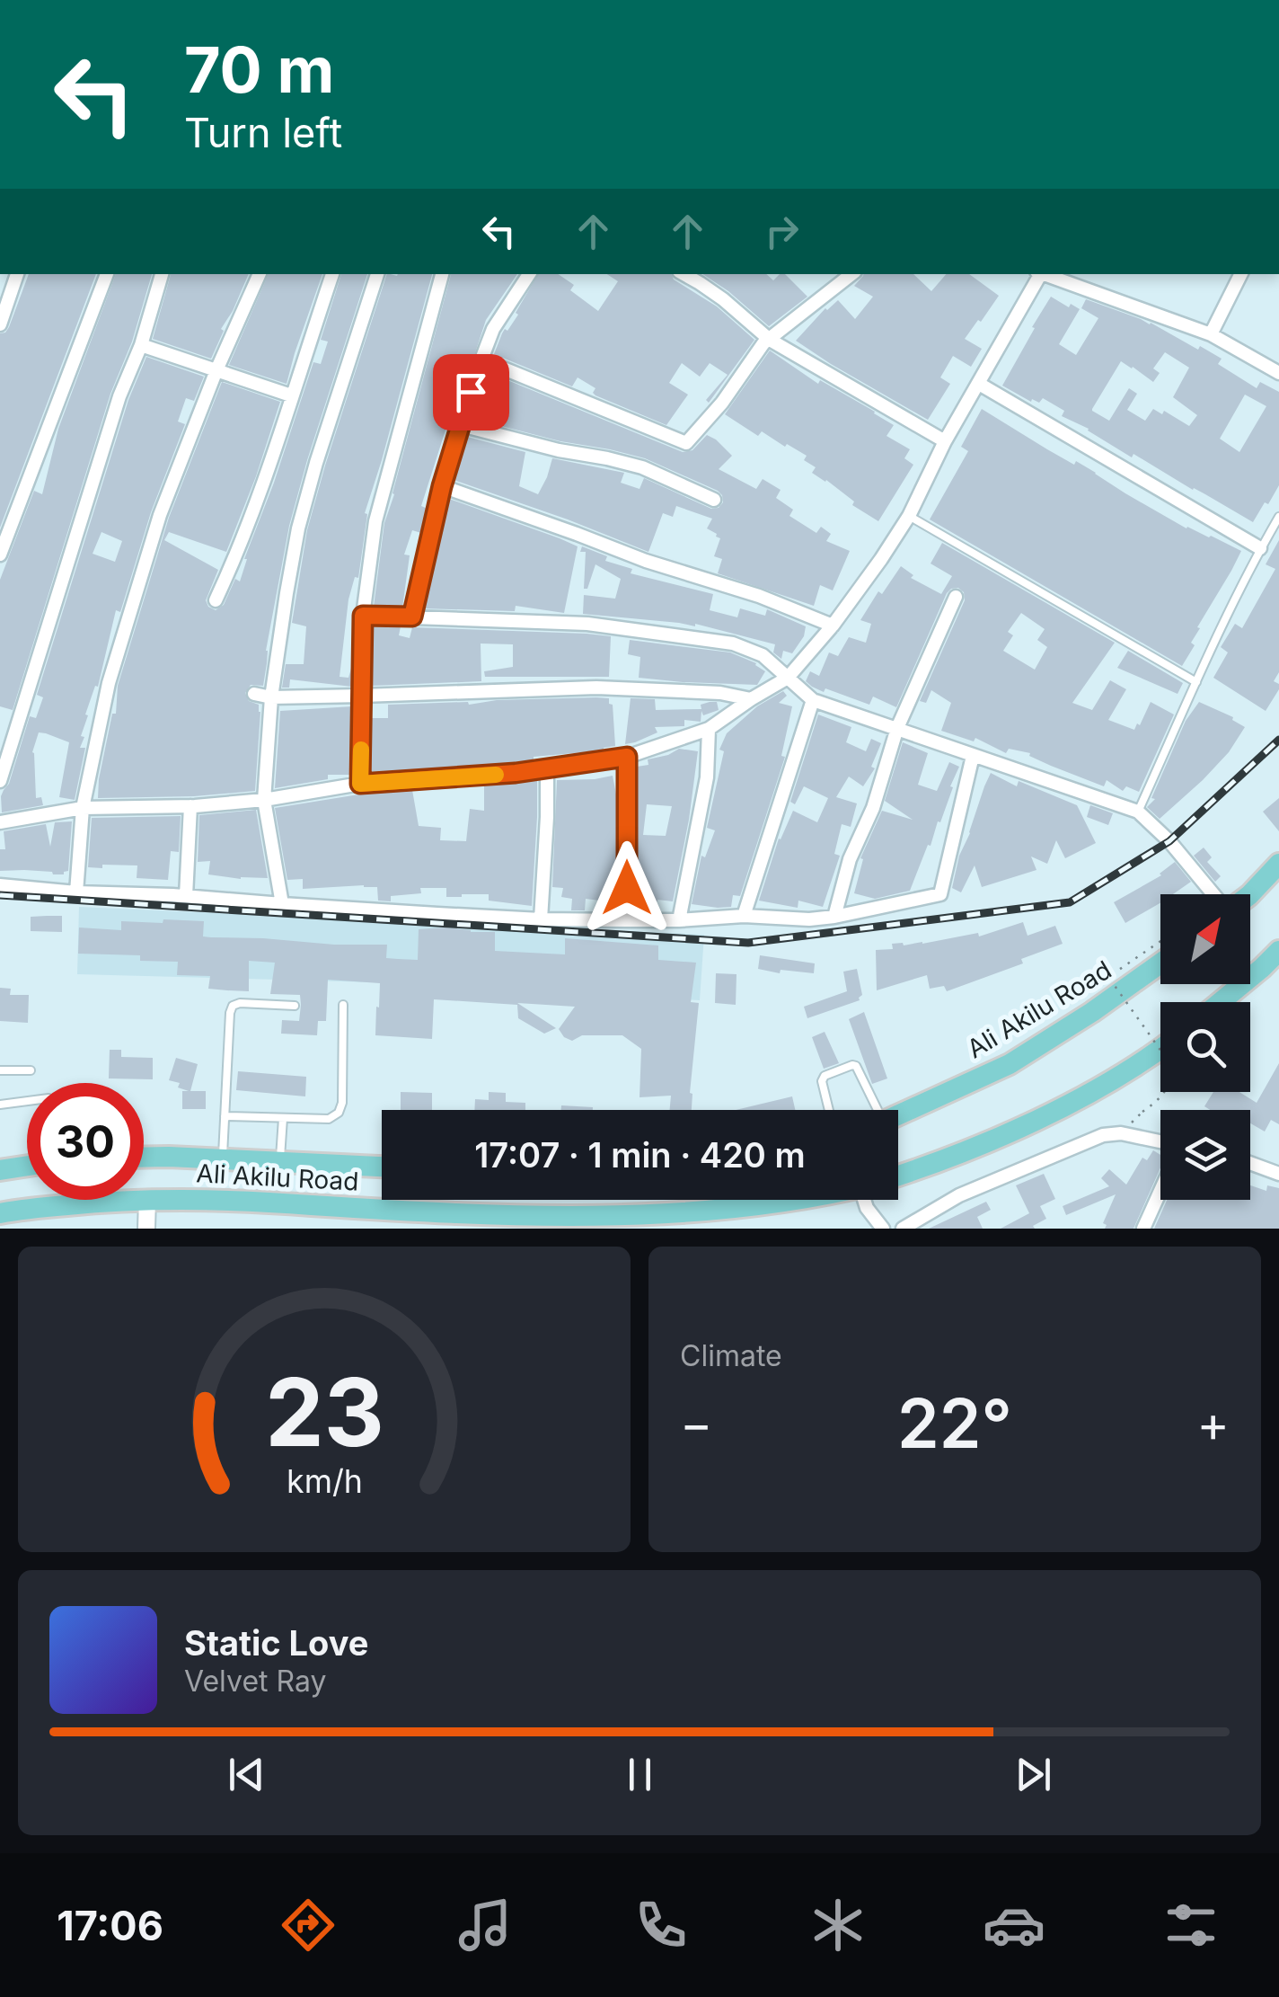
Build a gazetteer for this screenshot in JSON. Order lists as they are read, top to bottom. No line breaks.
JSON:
{"streets":{"main road":["Ali Akilu Road"]},"north":"top right","page":{"turn":["70 m","Turn left"],"limit":"30","trip":"17:07 · 1 min · 420 m","tile":"Climate","heat":["−","22°","+"],"song":["Static Love","Velvet Ray"],"tabs":"17:06","gauge":["23","km/h"]}}
